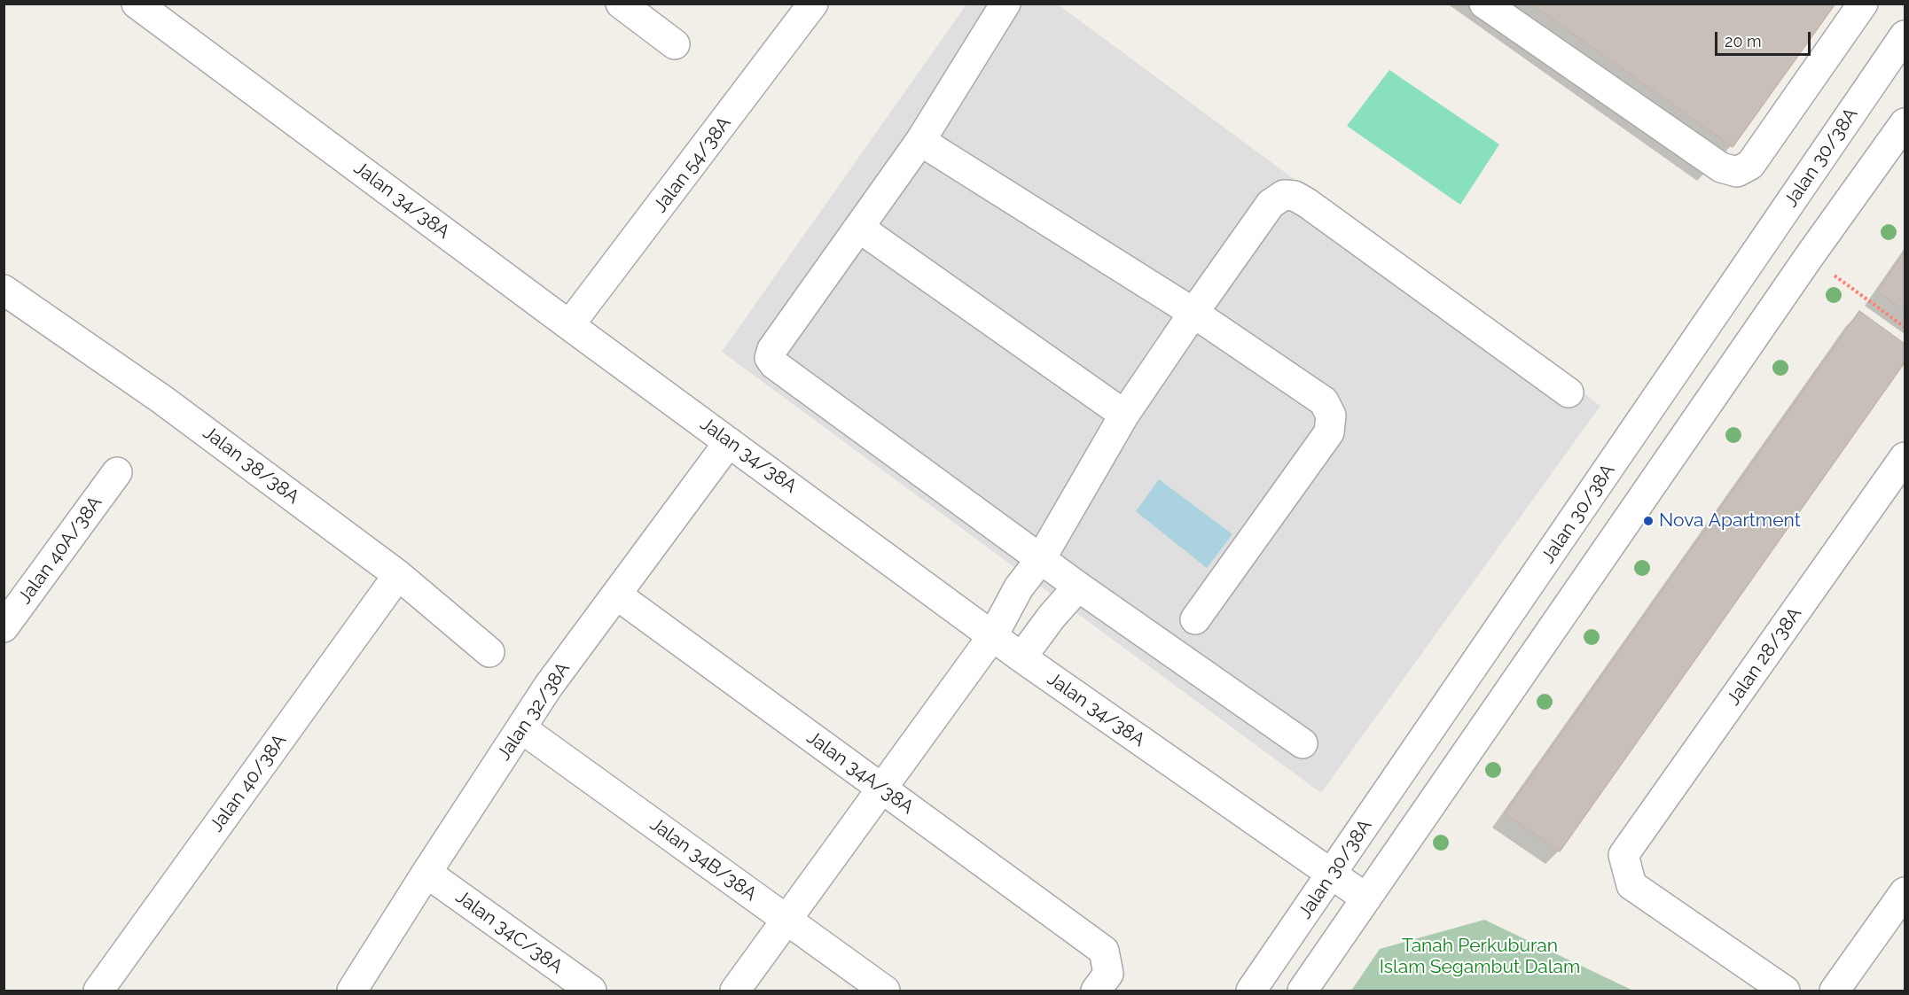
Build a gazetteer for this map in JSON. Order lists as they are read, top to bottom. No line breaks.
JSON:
{"streets":{"street":["Jalan 30/38A","Jalan 54/38A","Jalan 34/38A","Jalan 38/38A","Jalan 40A/38A","Jalan 28/38A","Jalan 32/38A","Jalan 34A/38A","Jalan 40/38A","Jalan 34B/38A","Jalan 34C/38A"]},"crossings":[["Jalan 30/38A","Jalan 34/38A"],["Jalan 54/38A","Jalan 34/38A"],["Jalan 34/38A","Jalan 32/38A"],["Jalan 38/38A","Jalan 40/38A"],["Jalan 32/38A","Jalan 34A/38A"],["Jalan 32/38A","Jalan 34B/38A"],["Jalan 32/38A","Jalan 34C/38A"]],"parks":["Tanah Perkuburan Islam Segambut Dalam"],"places":["Nova Apartment"],"scale_bar":"20 m"}
